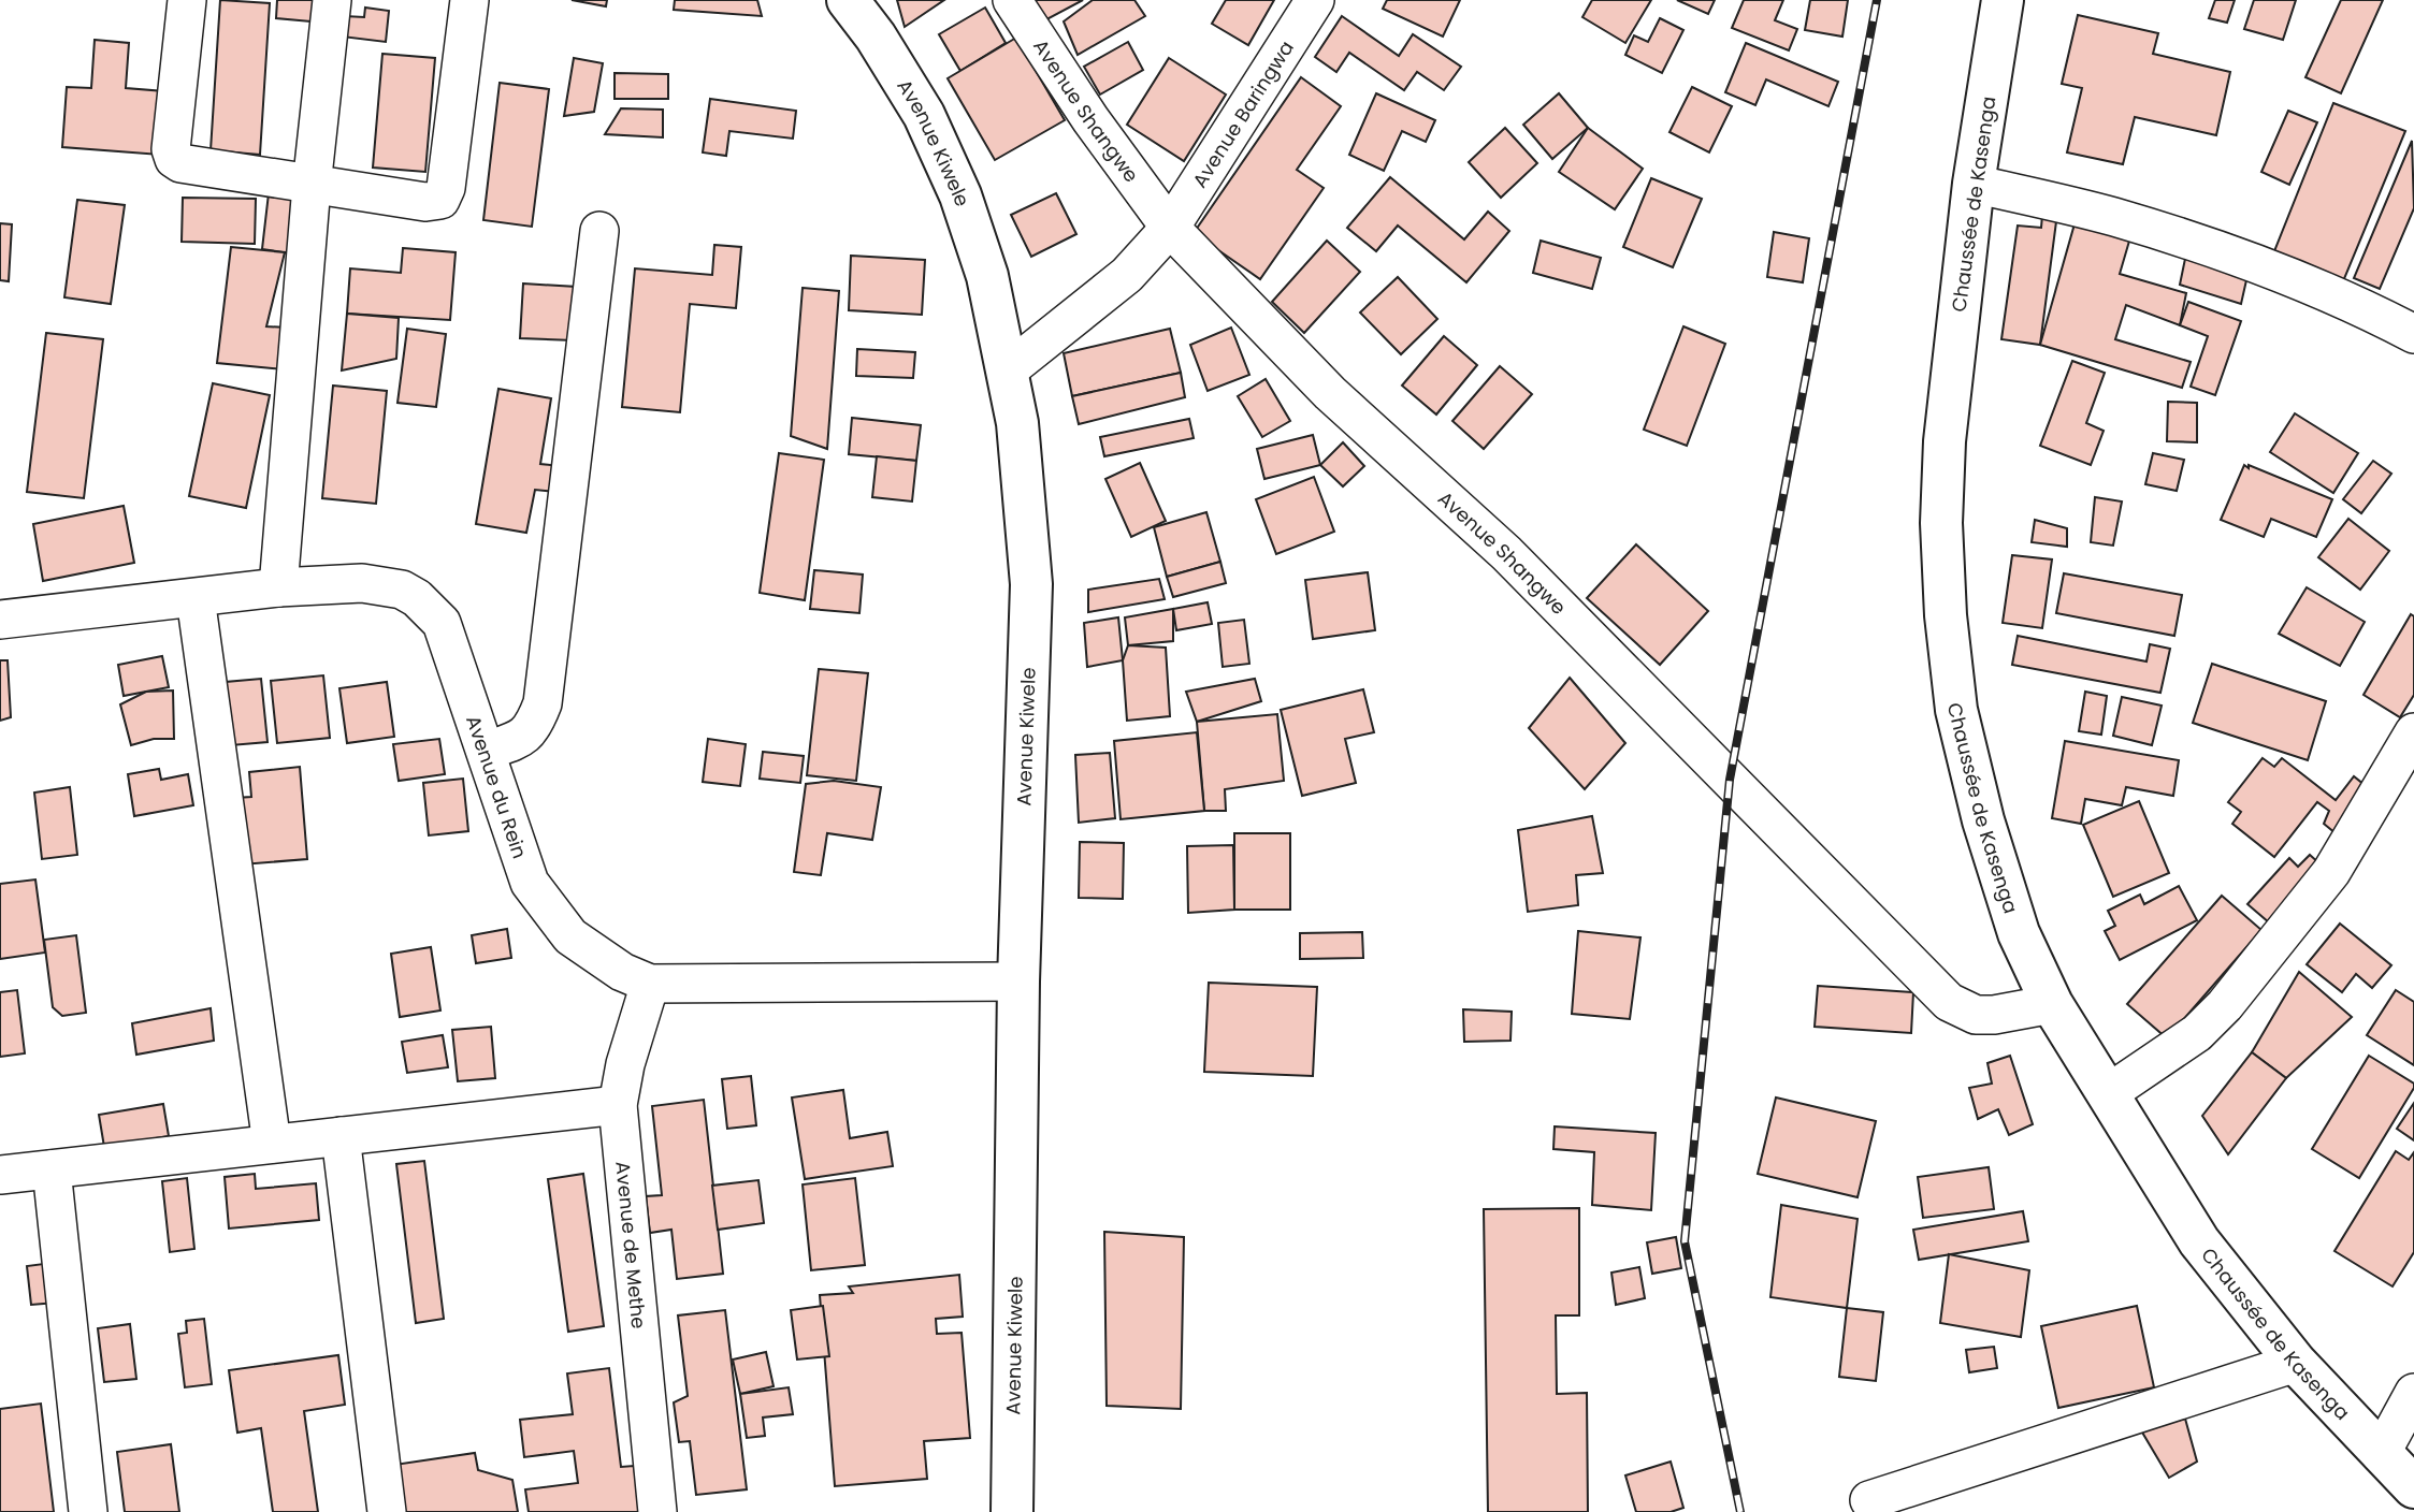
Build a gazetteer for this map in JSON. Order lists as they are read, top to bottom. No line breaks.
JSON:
{"streets":{"main road":["Avenue Kiwele","Chaussée de Kasenga"],"street":["Avenue Shangwe","Avenue Baringwa","Avenue du Rein","Avenue de Methe"]},"crossings":[["Avenue Shangwe","Avenue Baringwa"],["Avenue Shangwe","Chaussée de Kasenga"],["Avenue Baringwa","Avenue Kiwele"],["Avenue Kiwele","Avenue du Rein"],["Avenue du Rein","Avenue de Methe"]]}
